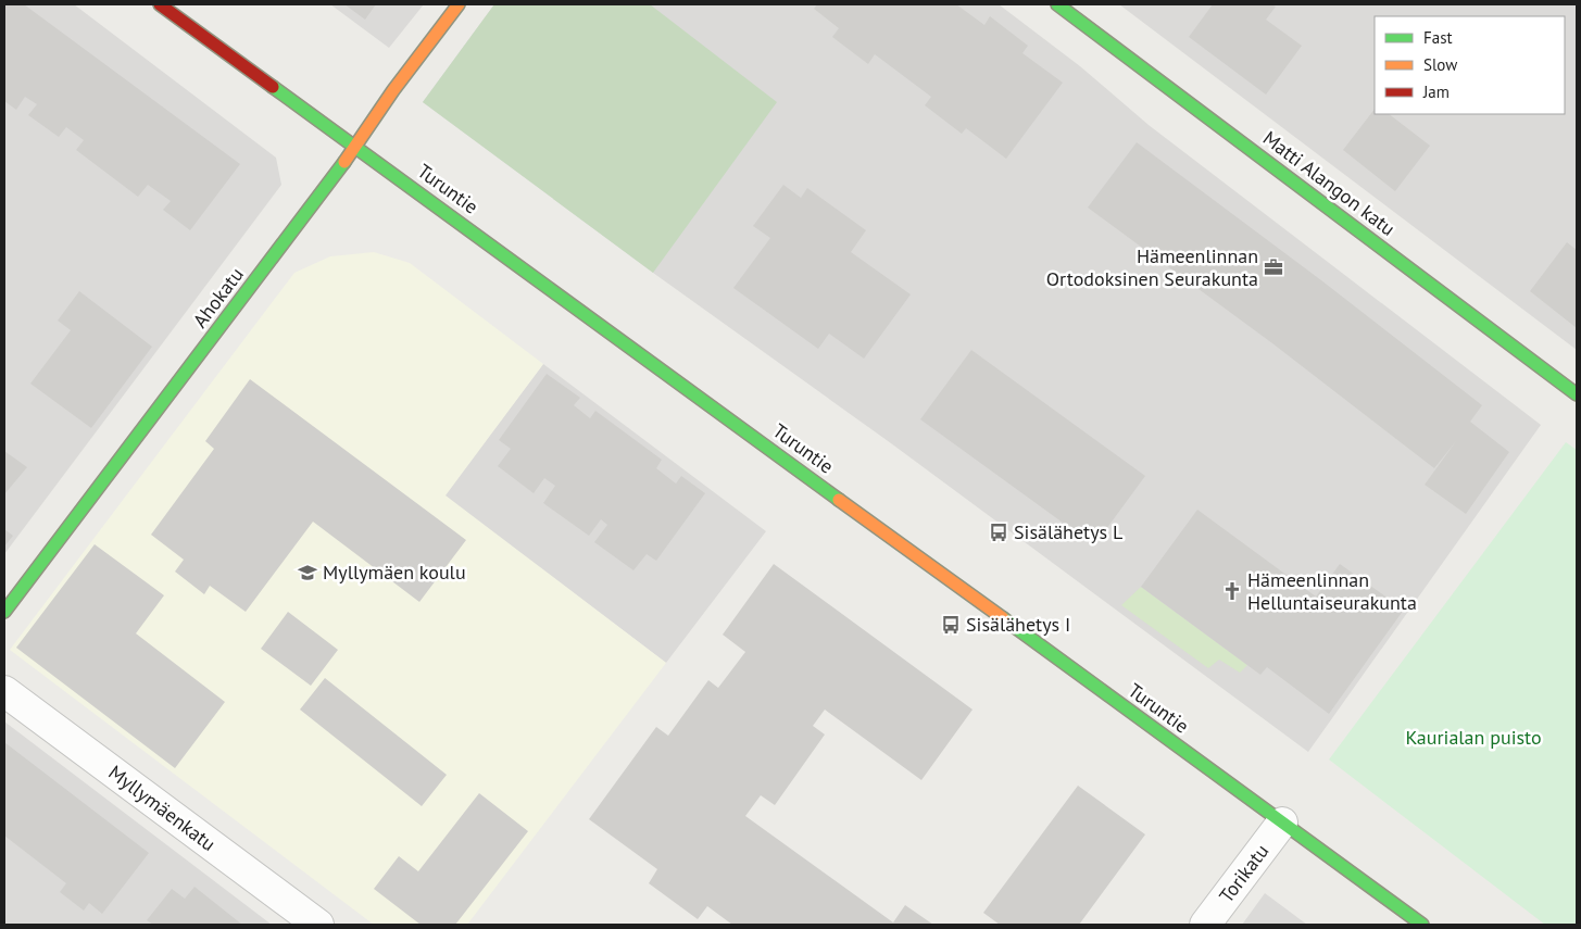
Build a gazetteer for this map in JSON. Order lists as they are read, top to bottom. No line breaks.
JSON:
{"streets":{"main road":["Matti Alangon katu","Turuntie","Ahokatu"],"street":["Myllymäenkatu","Torikatu"]},"crossings":[["Turuntie","Ahokatu"],["Turuntie","Torikatu"]],"parks":["Kaurialan puisto"],"places":{"office":["Hämeenlinnan Ortodoksinen Seurakunta"],"bus stop":["Sisälähetys L","Sisälähetys I"],"school or university":["Myllymäen koulu"],"church":["Hämeenlinnan Helluntaiseurakunta"]},"legend":["Fast","Slow","Jam"]}
